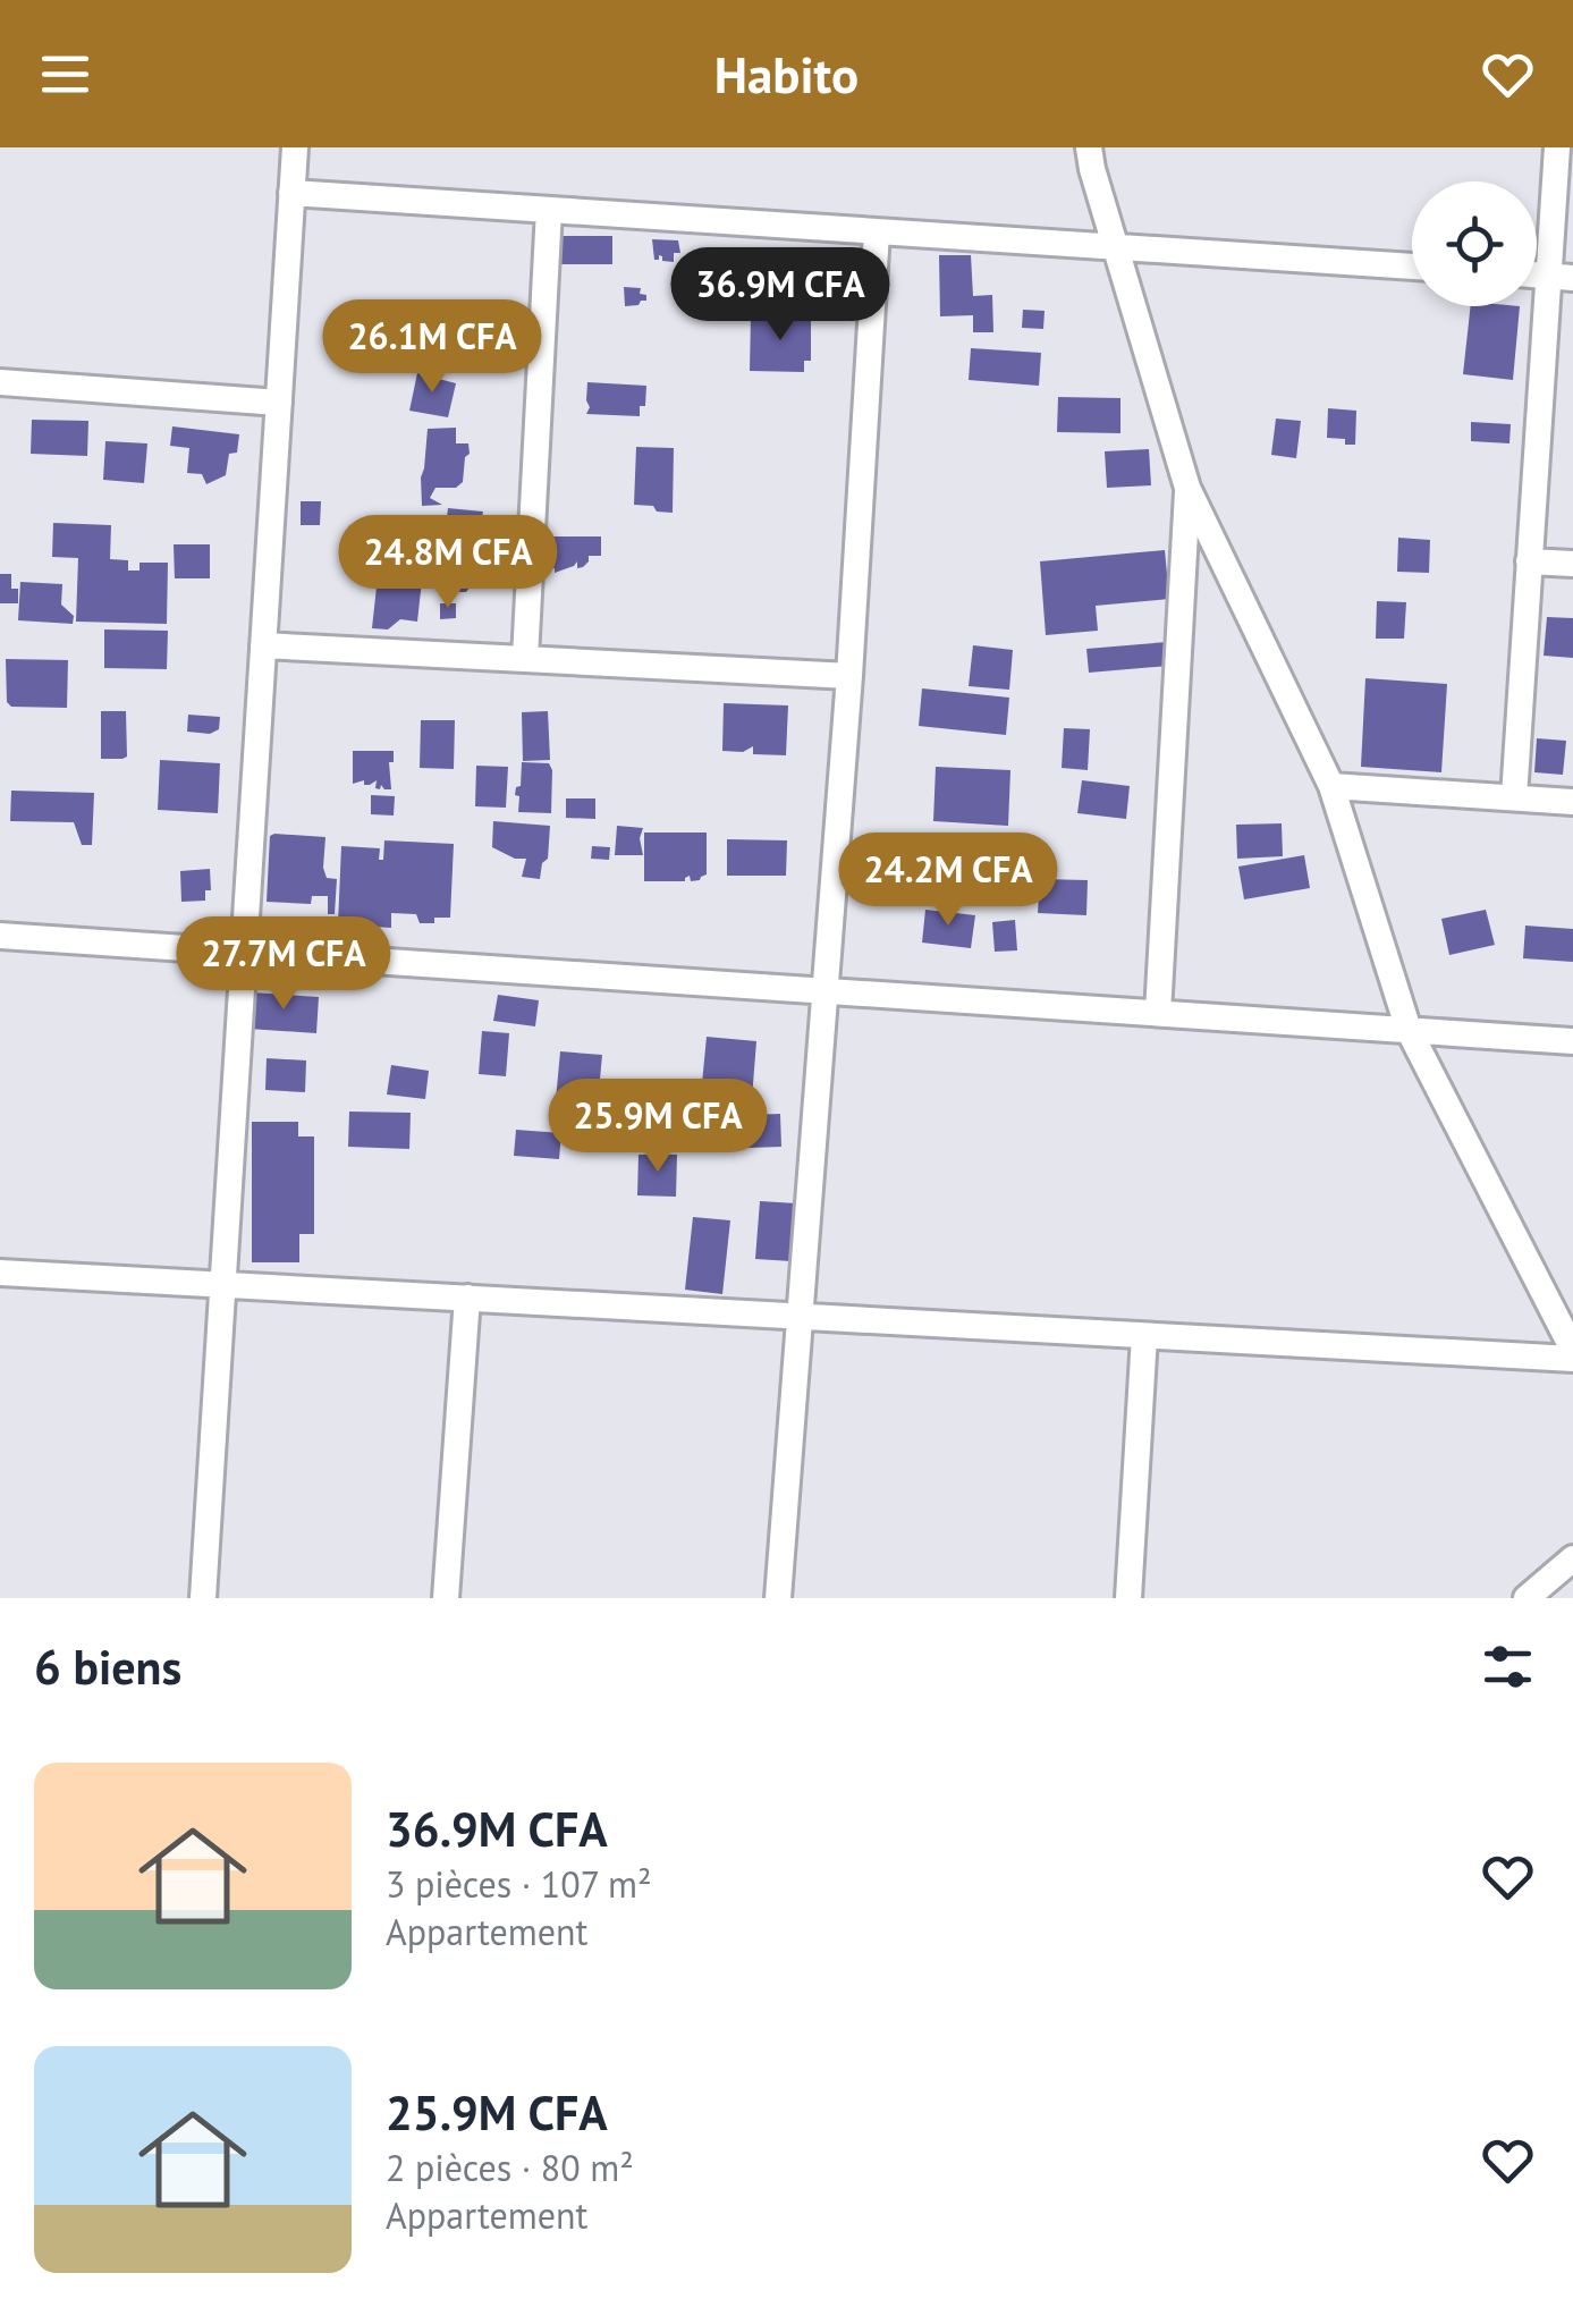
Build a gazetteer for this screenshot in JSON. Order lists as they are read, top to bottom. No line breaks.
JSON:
{"page":{"header":"Habito","price":["36.9M CFA","26.1M CFA","24.8M CFA","24.2M CFA","27.7M CFA","25.9M CFA"],"heading":"6 biens","list":[{"name":"36.9M CFA","note":"3 pièces · 107 m² · Appartement"},{"name":"25.9M CFA","note":"2 pièces · 80 m² · Appartement"}]}}
